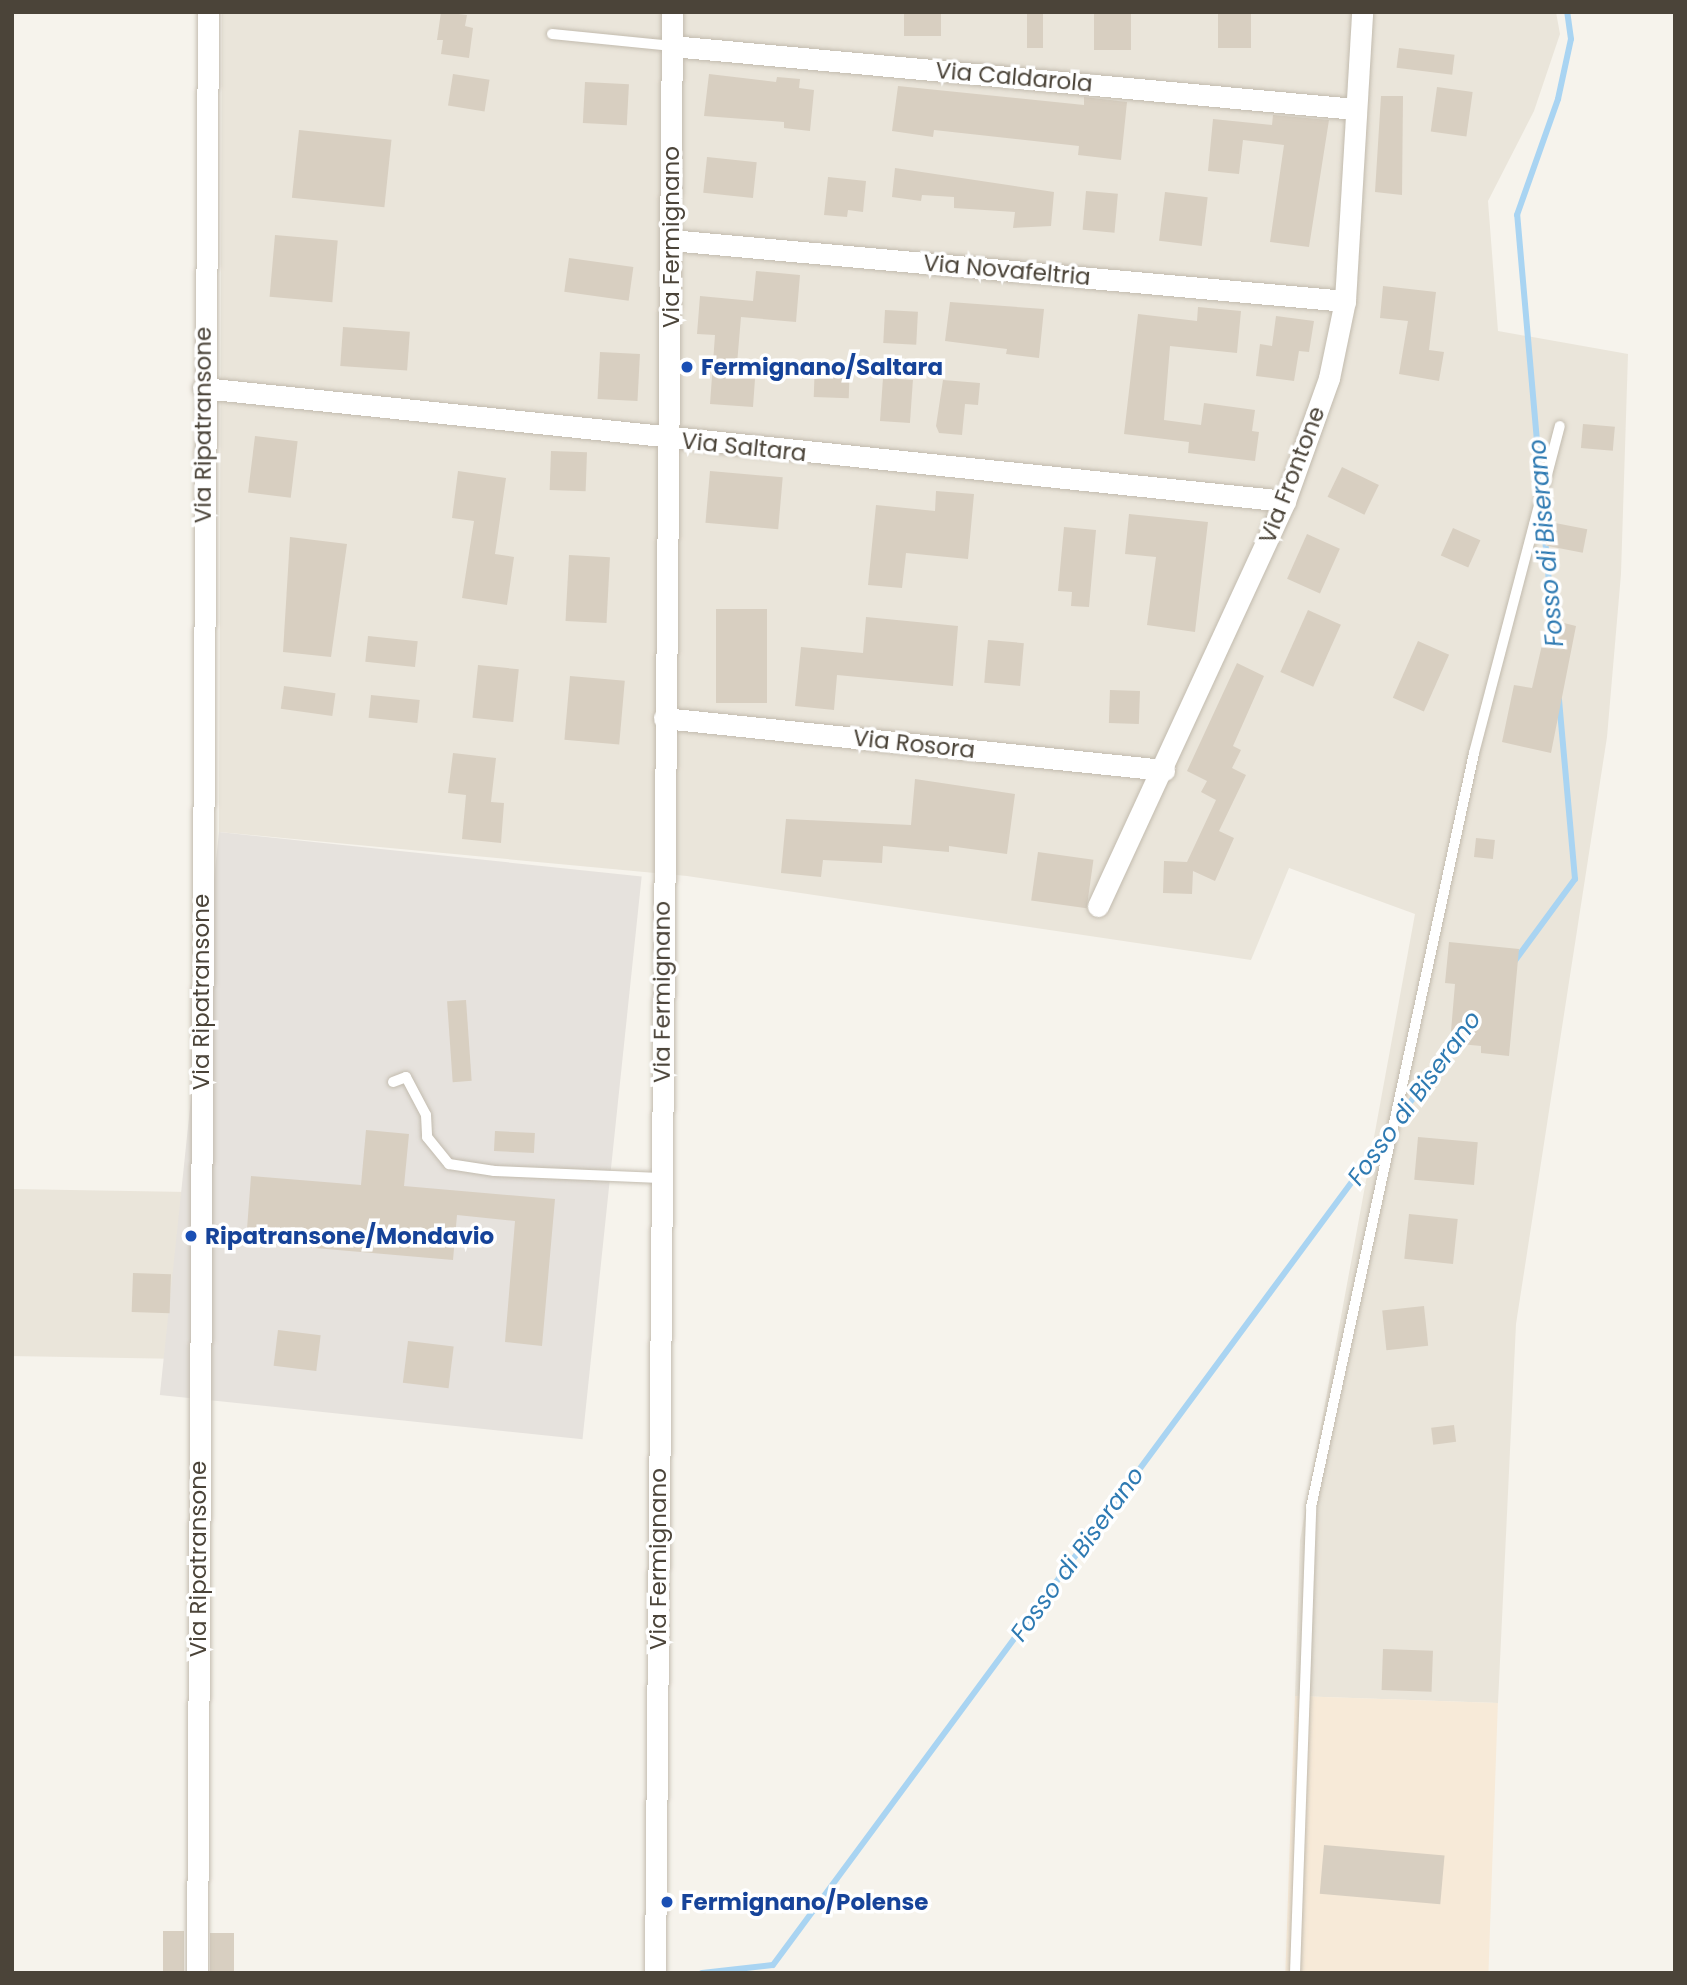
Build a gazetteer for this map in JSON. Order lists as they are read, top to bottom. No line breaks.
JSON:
{"streets":{"street":["Via Caldarola","Via Fermignano","Via Novafeltria","Via Ripatransone","Via Saltara","Via Frontone","Via Rosora"]},"crossings":[["Via Caldarola","Via Fermignano"],["Via Caldarola","Via Frontone"],["Via Fermignano","Via Novafeltria"],["Via Fermignano","Via Saltara"],["Via Fermignano","Via Rosora"],["Via Novafeltria","Via Frontone"],["Via Ripatransone","Via Saltara"],["Via Saltara","Via Frontone"],["Via Frontone","Via Rosora"]],"water":["Fosso di Biserano"],"places":["Fermignano/Saltara","Ripatransone/Mondavio","Fermignano/Polense"]}
